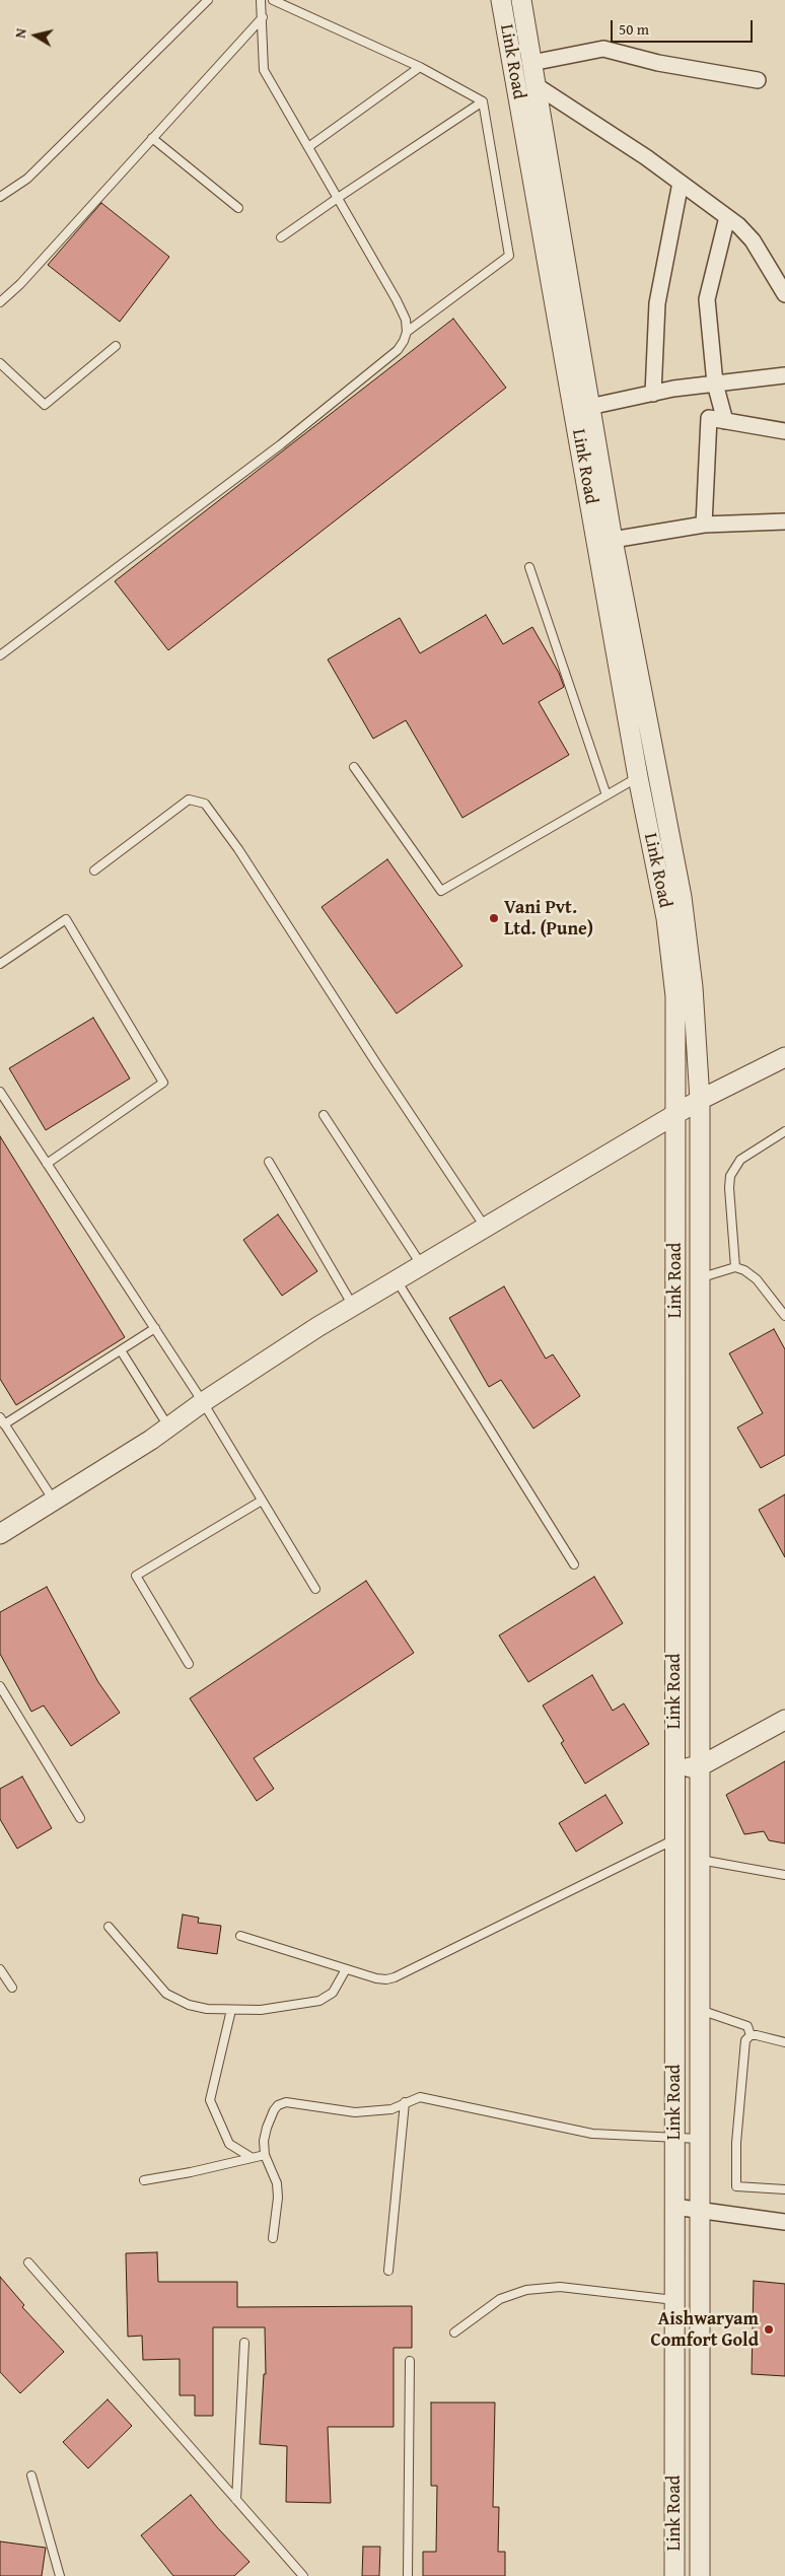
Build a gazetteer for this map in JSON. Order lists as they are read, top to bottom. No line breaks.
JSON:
{"streets":{"street":["Link Road"]},"places":["Vani Pvt. Ltd. (Pune)","Aishwaryam Comfort Gold"],"scale_bar":"50 m","north":"left"}
